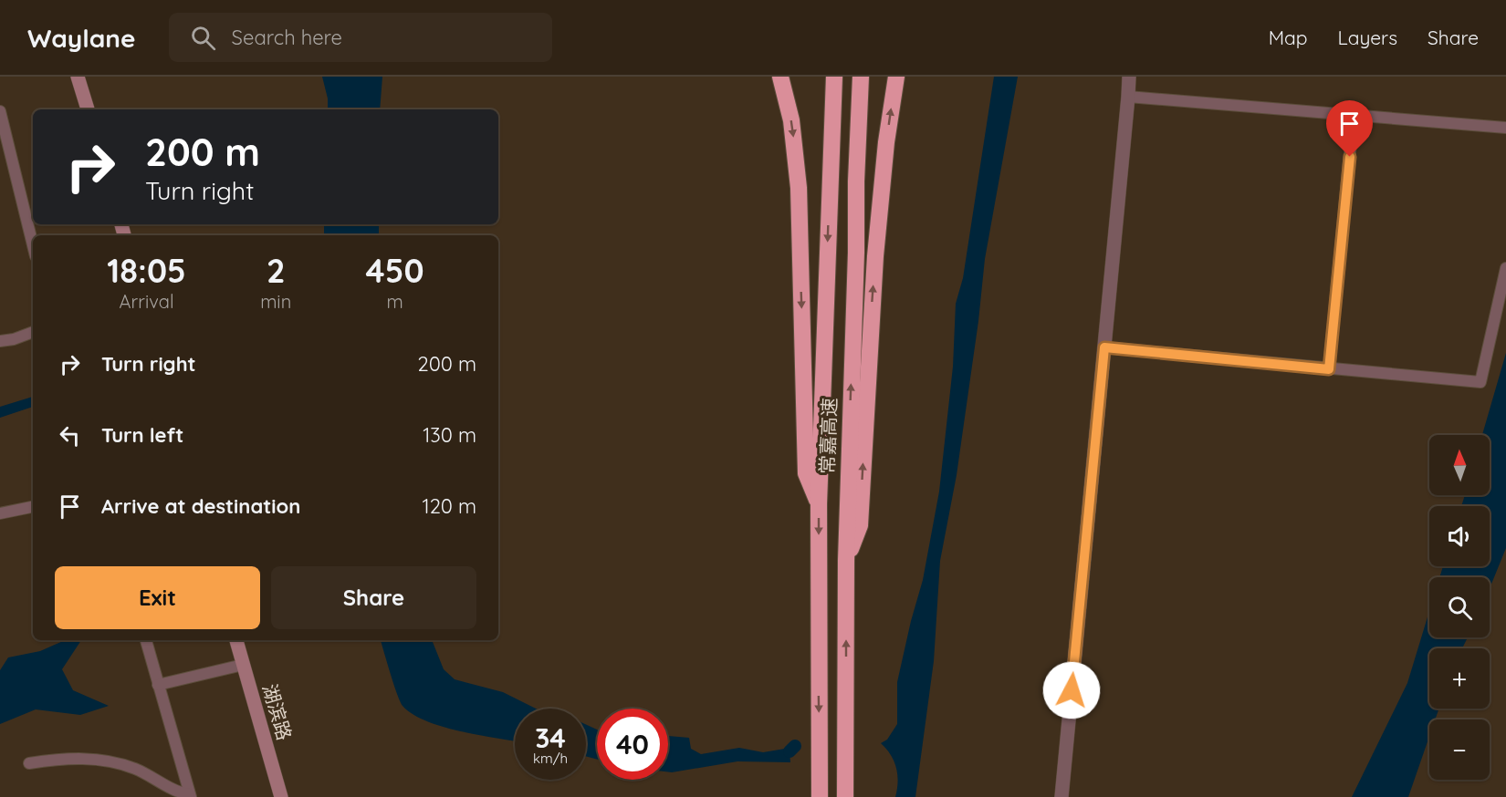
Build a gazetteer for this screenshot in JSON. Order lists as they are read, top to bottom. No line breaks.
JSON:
{"streets":{"highway":["常嘉高速"],"main road":["湖滨路"]},"north":"top","page":{"header":"Waylane","search":"Search here","nav":["Map","Layers","Share"],"turn":["200 m","Turn right"],"eta":["18:05","Arrival","2","min","450","m"],"list":[{"name":"Turn right","value":"200 m"},{"name":"Turn left","value":"130 m"},{"name":"Arrive at destination","value":"120 m"}],"map_buttons":["+","−"],"buttons":["Exit","Share"],"speed":"34 km/h","limit":"40"}}
